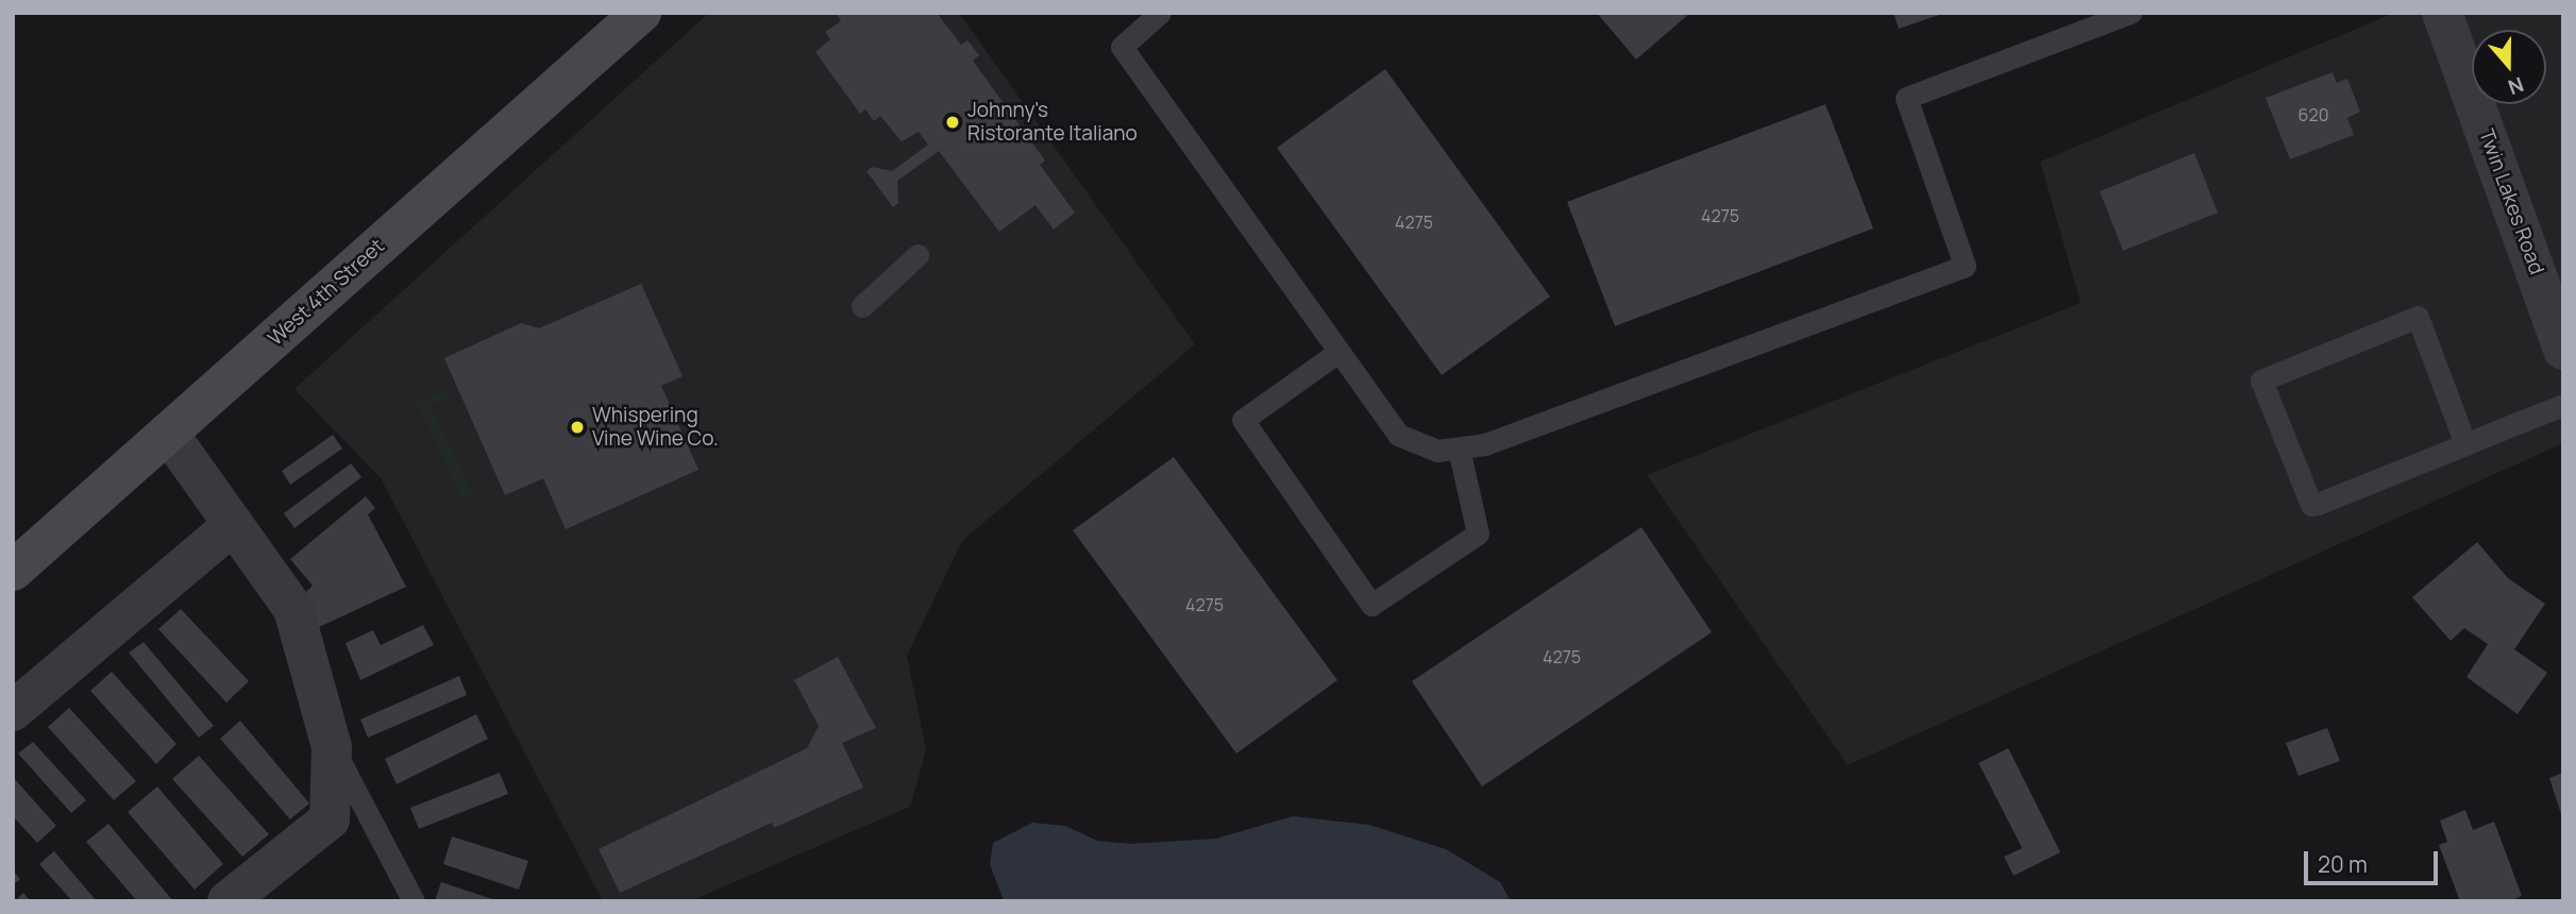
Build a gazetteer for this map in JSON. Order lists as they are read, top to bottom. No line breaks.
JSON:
{"streets":{"main road":["West 4th Street"],"street":["Twin Lakes Road"]},"places":["Johnny's Ristorante Italiano","Whispering Vine Wine Co."],"house_numbers":["620","4275","4275","4275","4275"],"scale_bar":"20 m","north":"bottom"}
